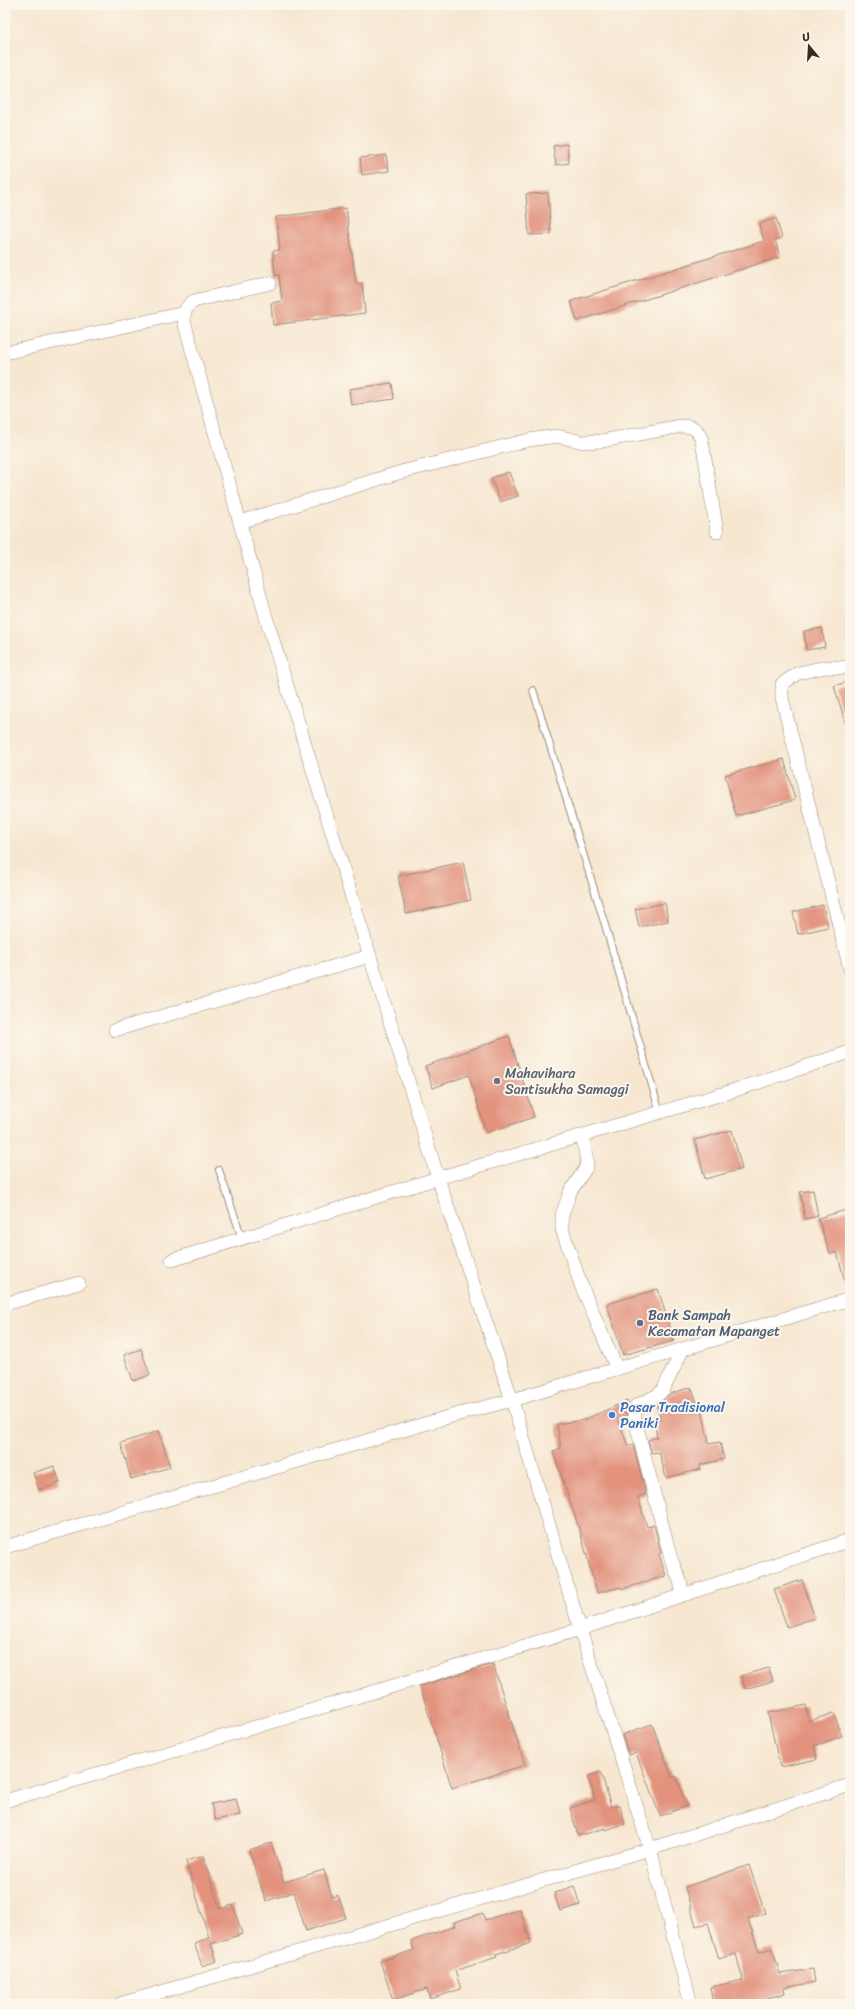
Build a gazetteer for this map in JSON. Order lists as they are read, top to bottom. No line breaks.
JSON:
{"places":["Mahavihara Santisukha Samaggi","Bank Sampah Kecamatan Mapanget","Pasar Tradisional Paniki"],"north":"top"}
